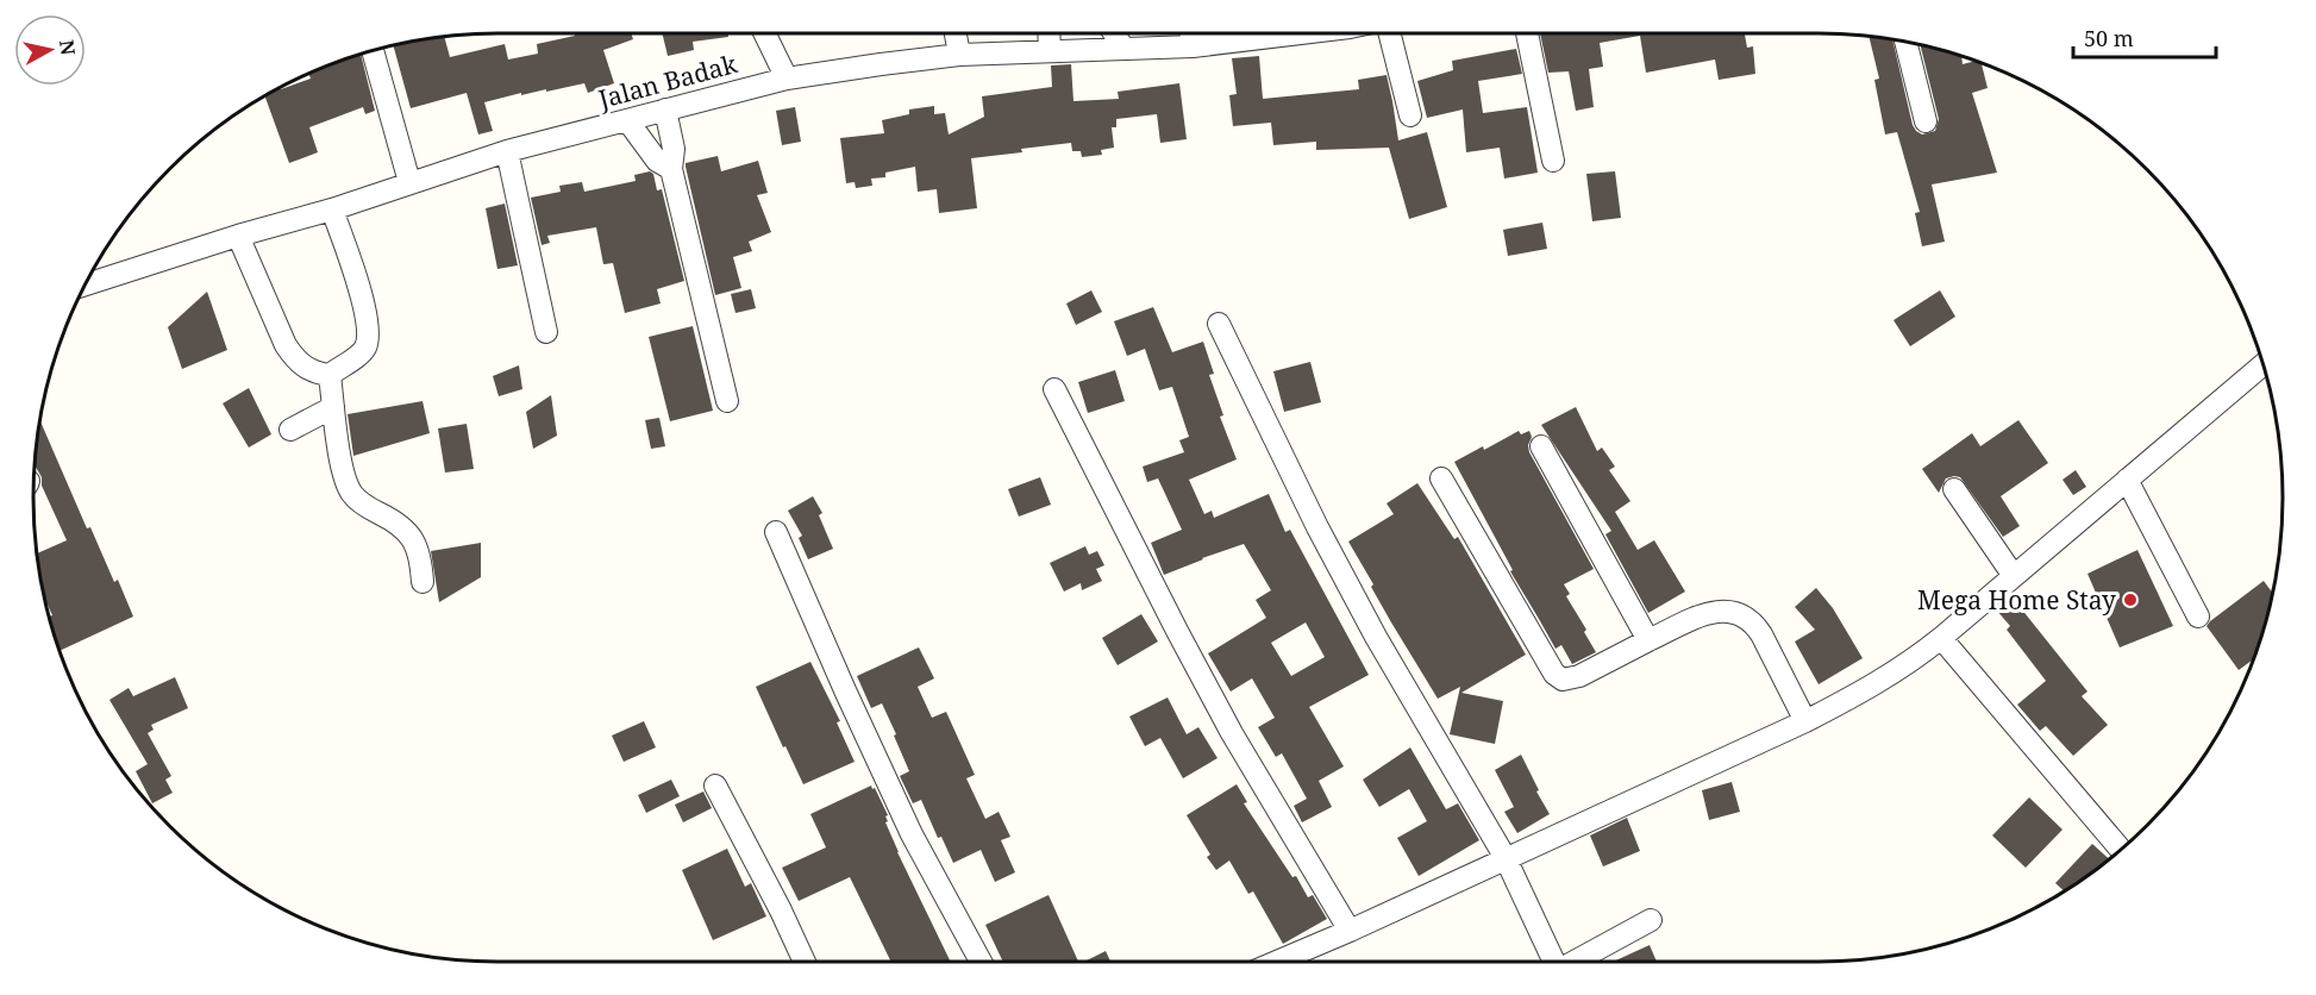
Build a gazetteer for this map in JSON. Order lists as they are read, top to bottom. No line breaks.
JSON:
{"streets":{"street":["Jalan Badak"]},"places":["Mega Home Stay"],"scale_bar":"50 m","north":"right"}
